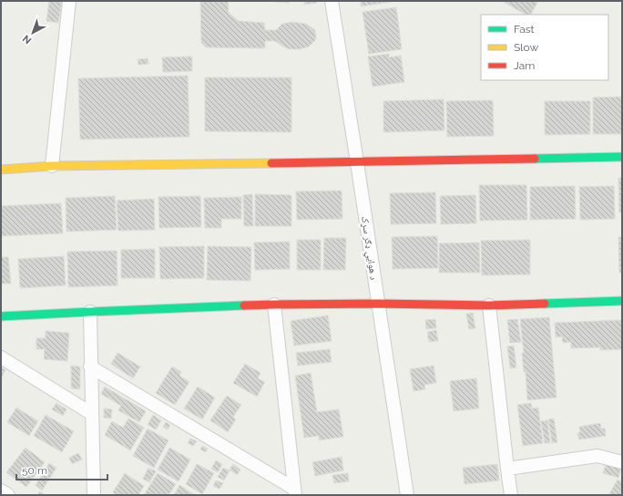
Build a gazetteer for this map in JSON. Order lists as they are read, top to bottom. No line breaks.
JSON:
{"streets":{"street":["د هوايي ډګر سړک"]},"legend":["Fast","Slow","Jam"],"scale_bar":"50 m","north":"bottom left"}
